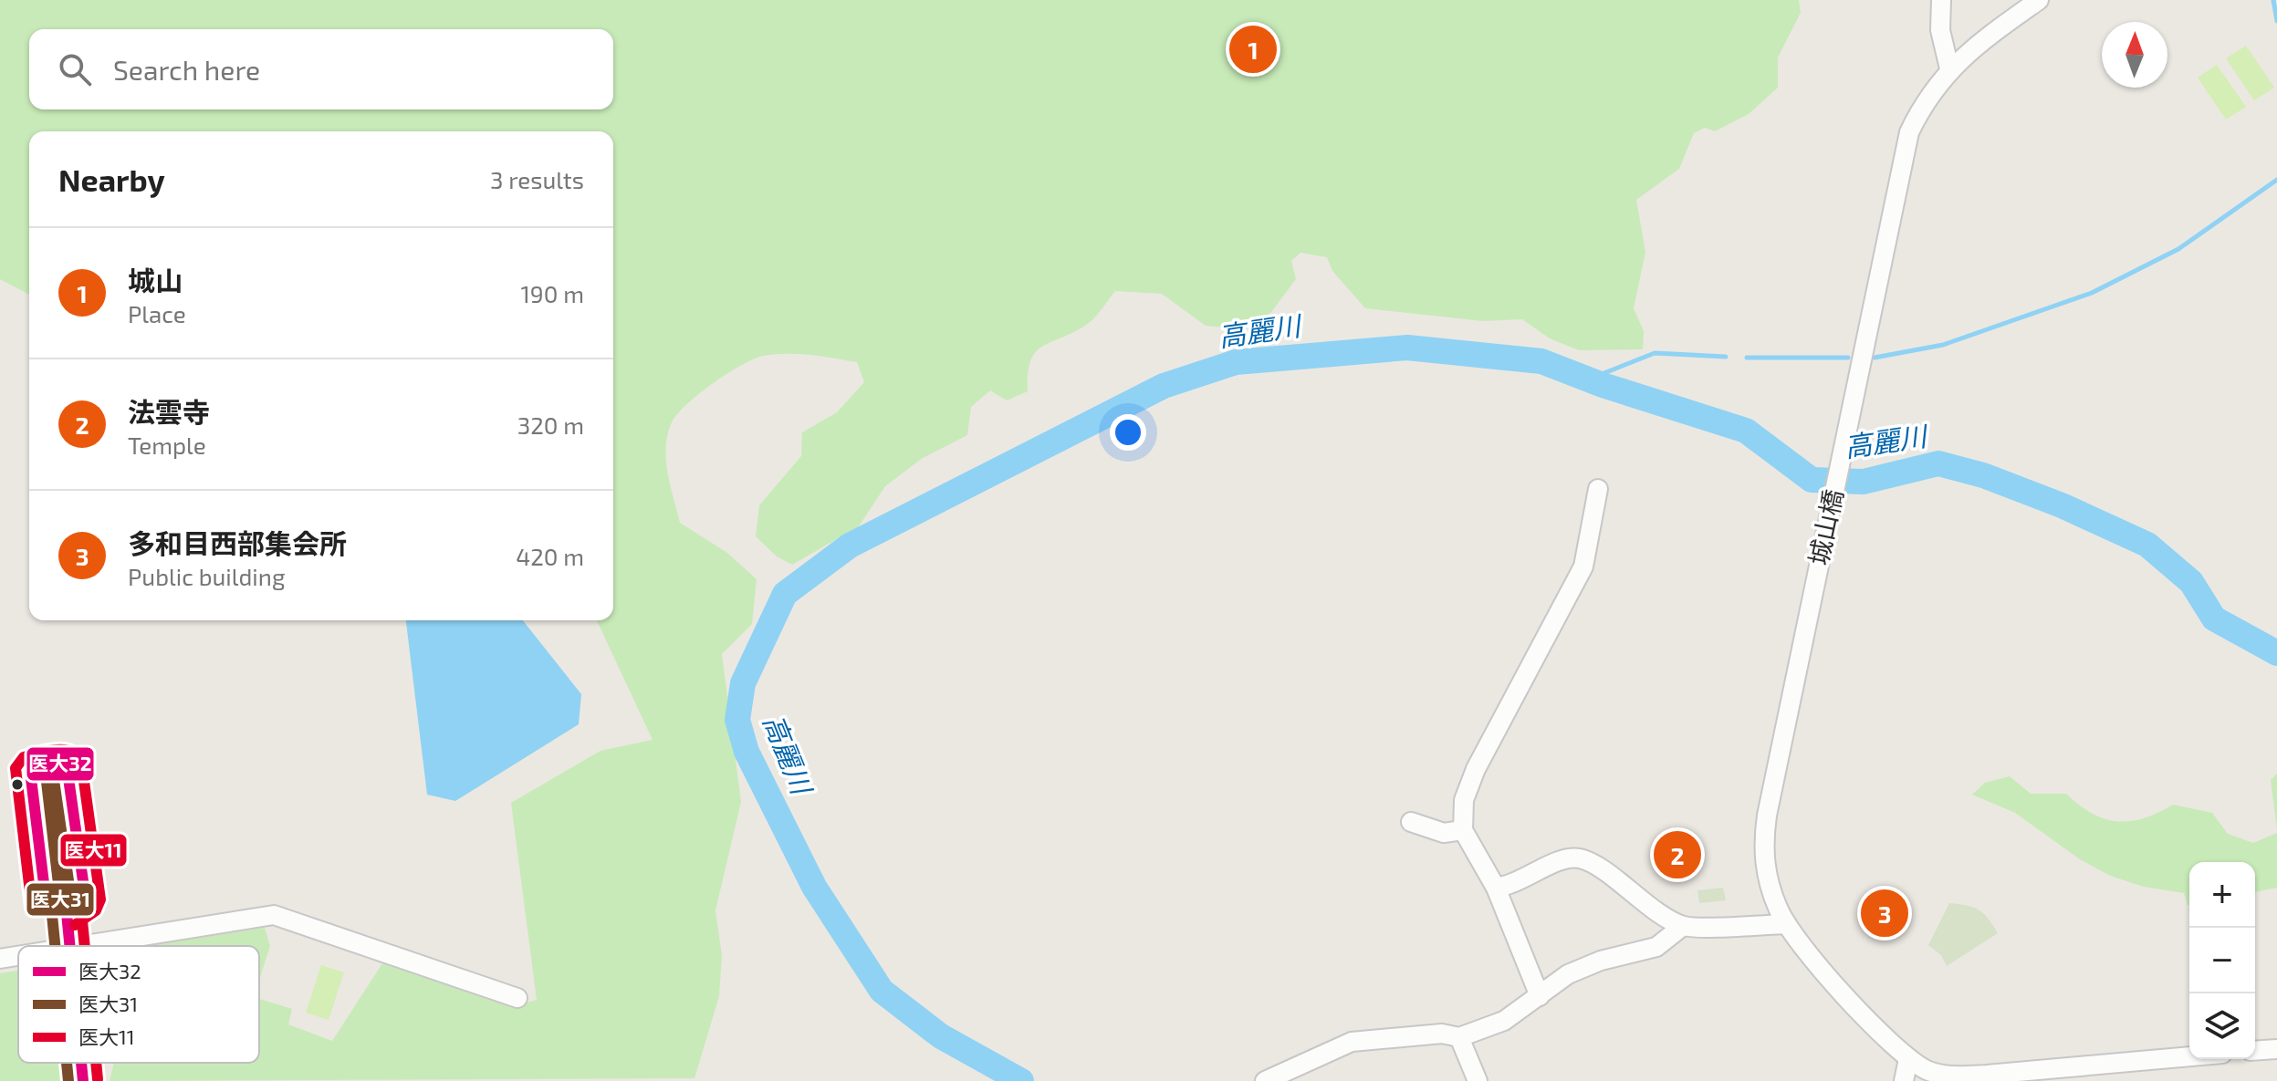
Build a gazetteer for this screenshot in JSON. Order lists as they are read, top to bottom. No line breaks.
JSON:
{"streets":{"street":["城山橋"]},"water":["高麗川"],"lines":["transit line 医大11","transit line 医大32","transit line 医大31"],"legend":["医大32","医大31","医大11"],"north":"top","page":{"pins":["1","2","3"],"search":"Search here","heading":["Nearby","3 results"],"list":[{"mark":"1","name":"城山","note":"Place","value":"190 m"},{"mark":"2","name":"法雲寺","note":"Temple","value":"320 m"},{"mark":"3","name":"多和目西部集会所","note":"Public building","value":"420 m"}],"map_buttons":["+","−"]}}
